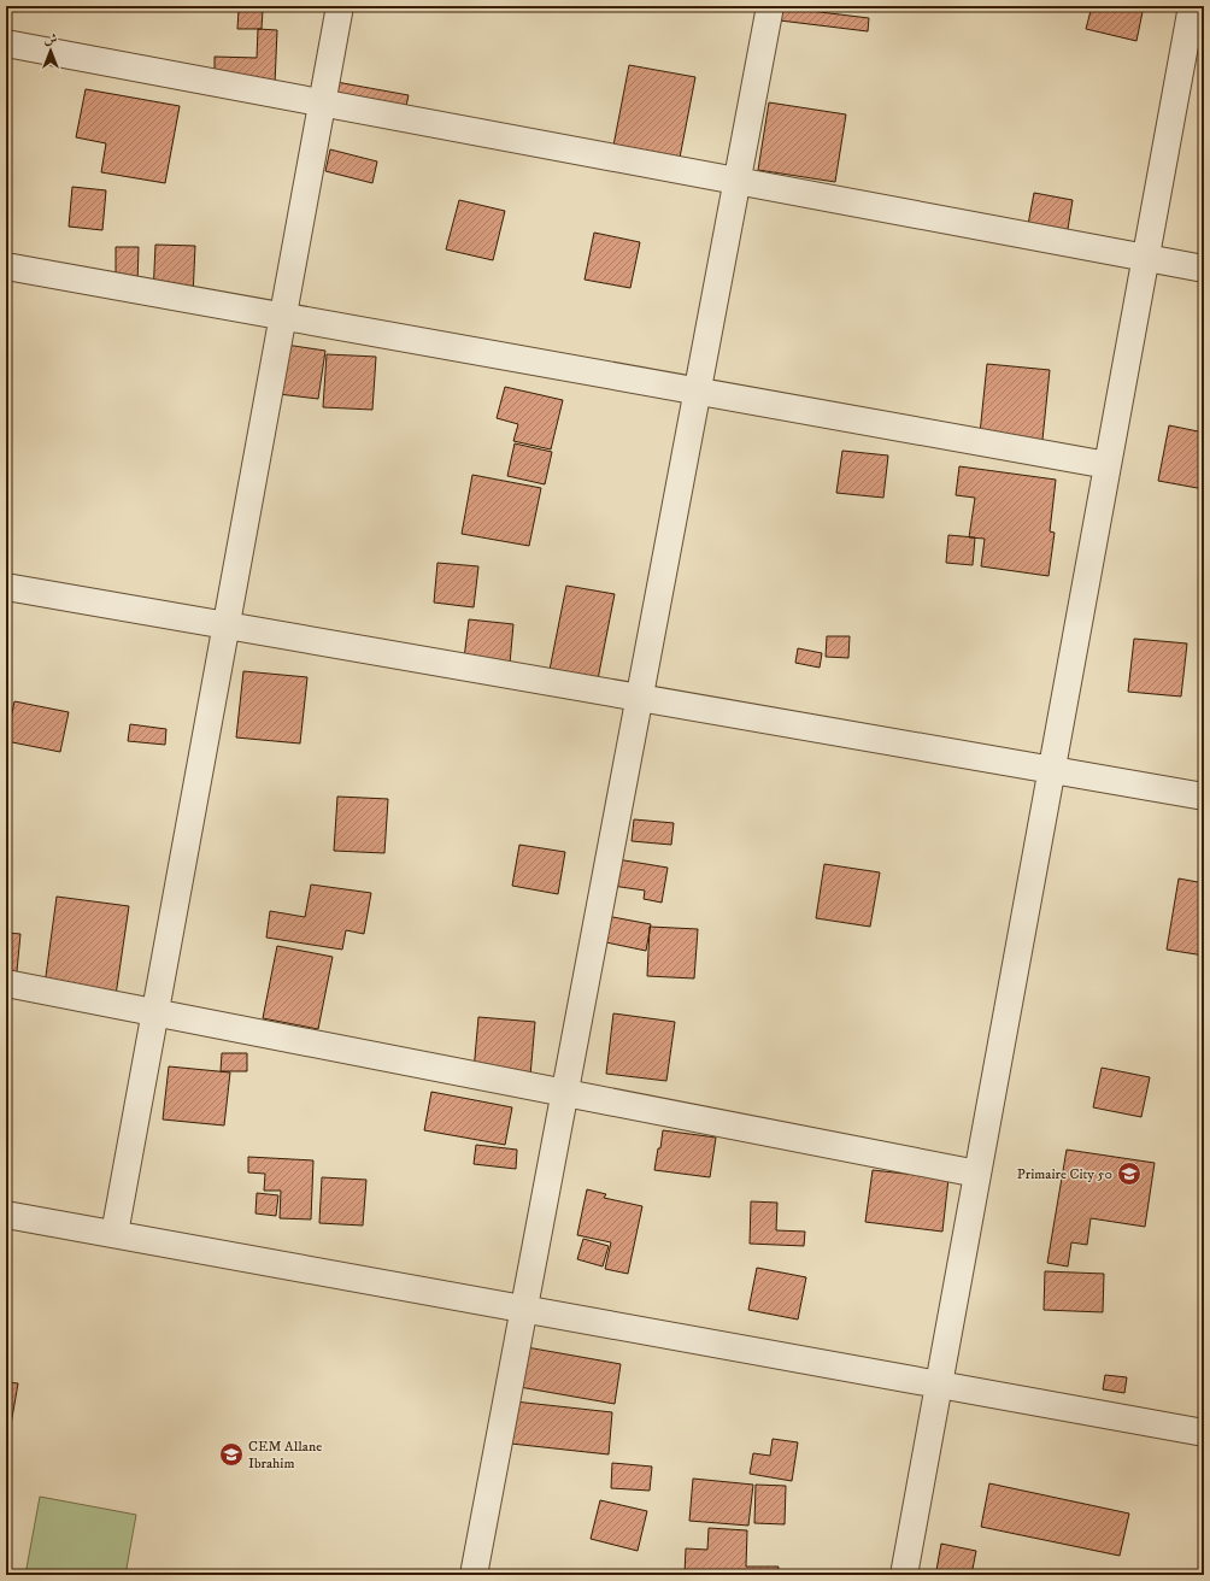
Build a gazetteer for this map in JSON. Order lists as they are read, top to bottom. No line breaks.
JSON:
{"places":{"school or university":["Primaire City 50","CEM Allane Ibrahim"]},"north":"top"}
